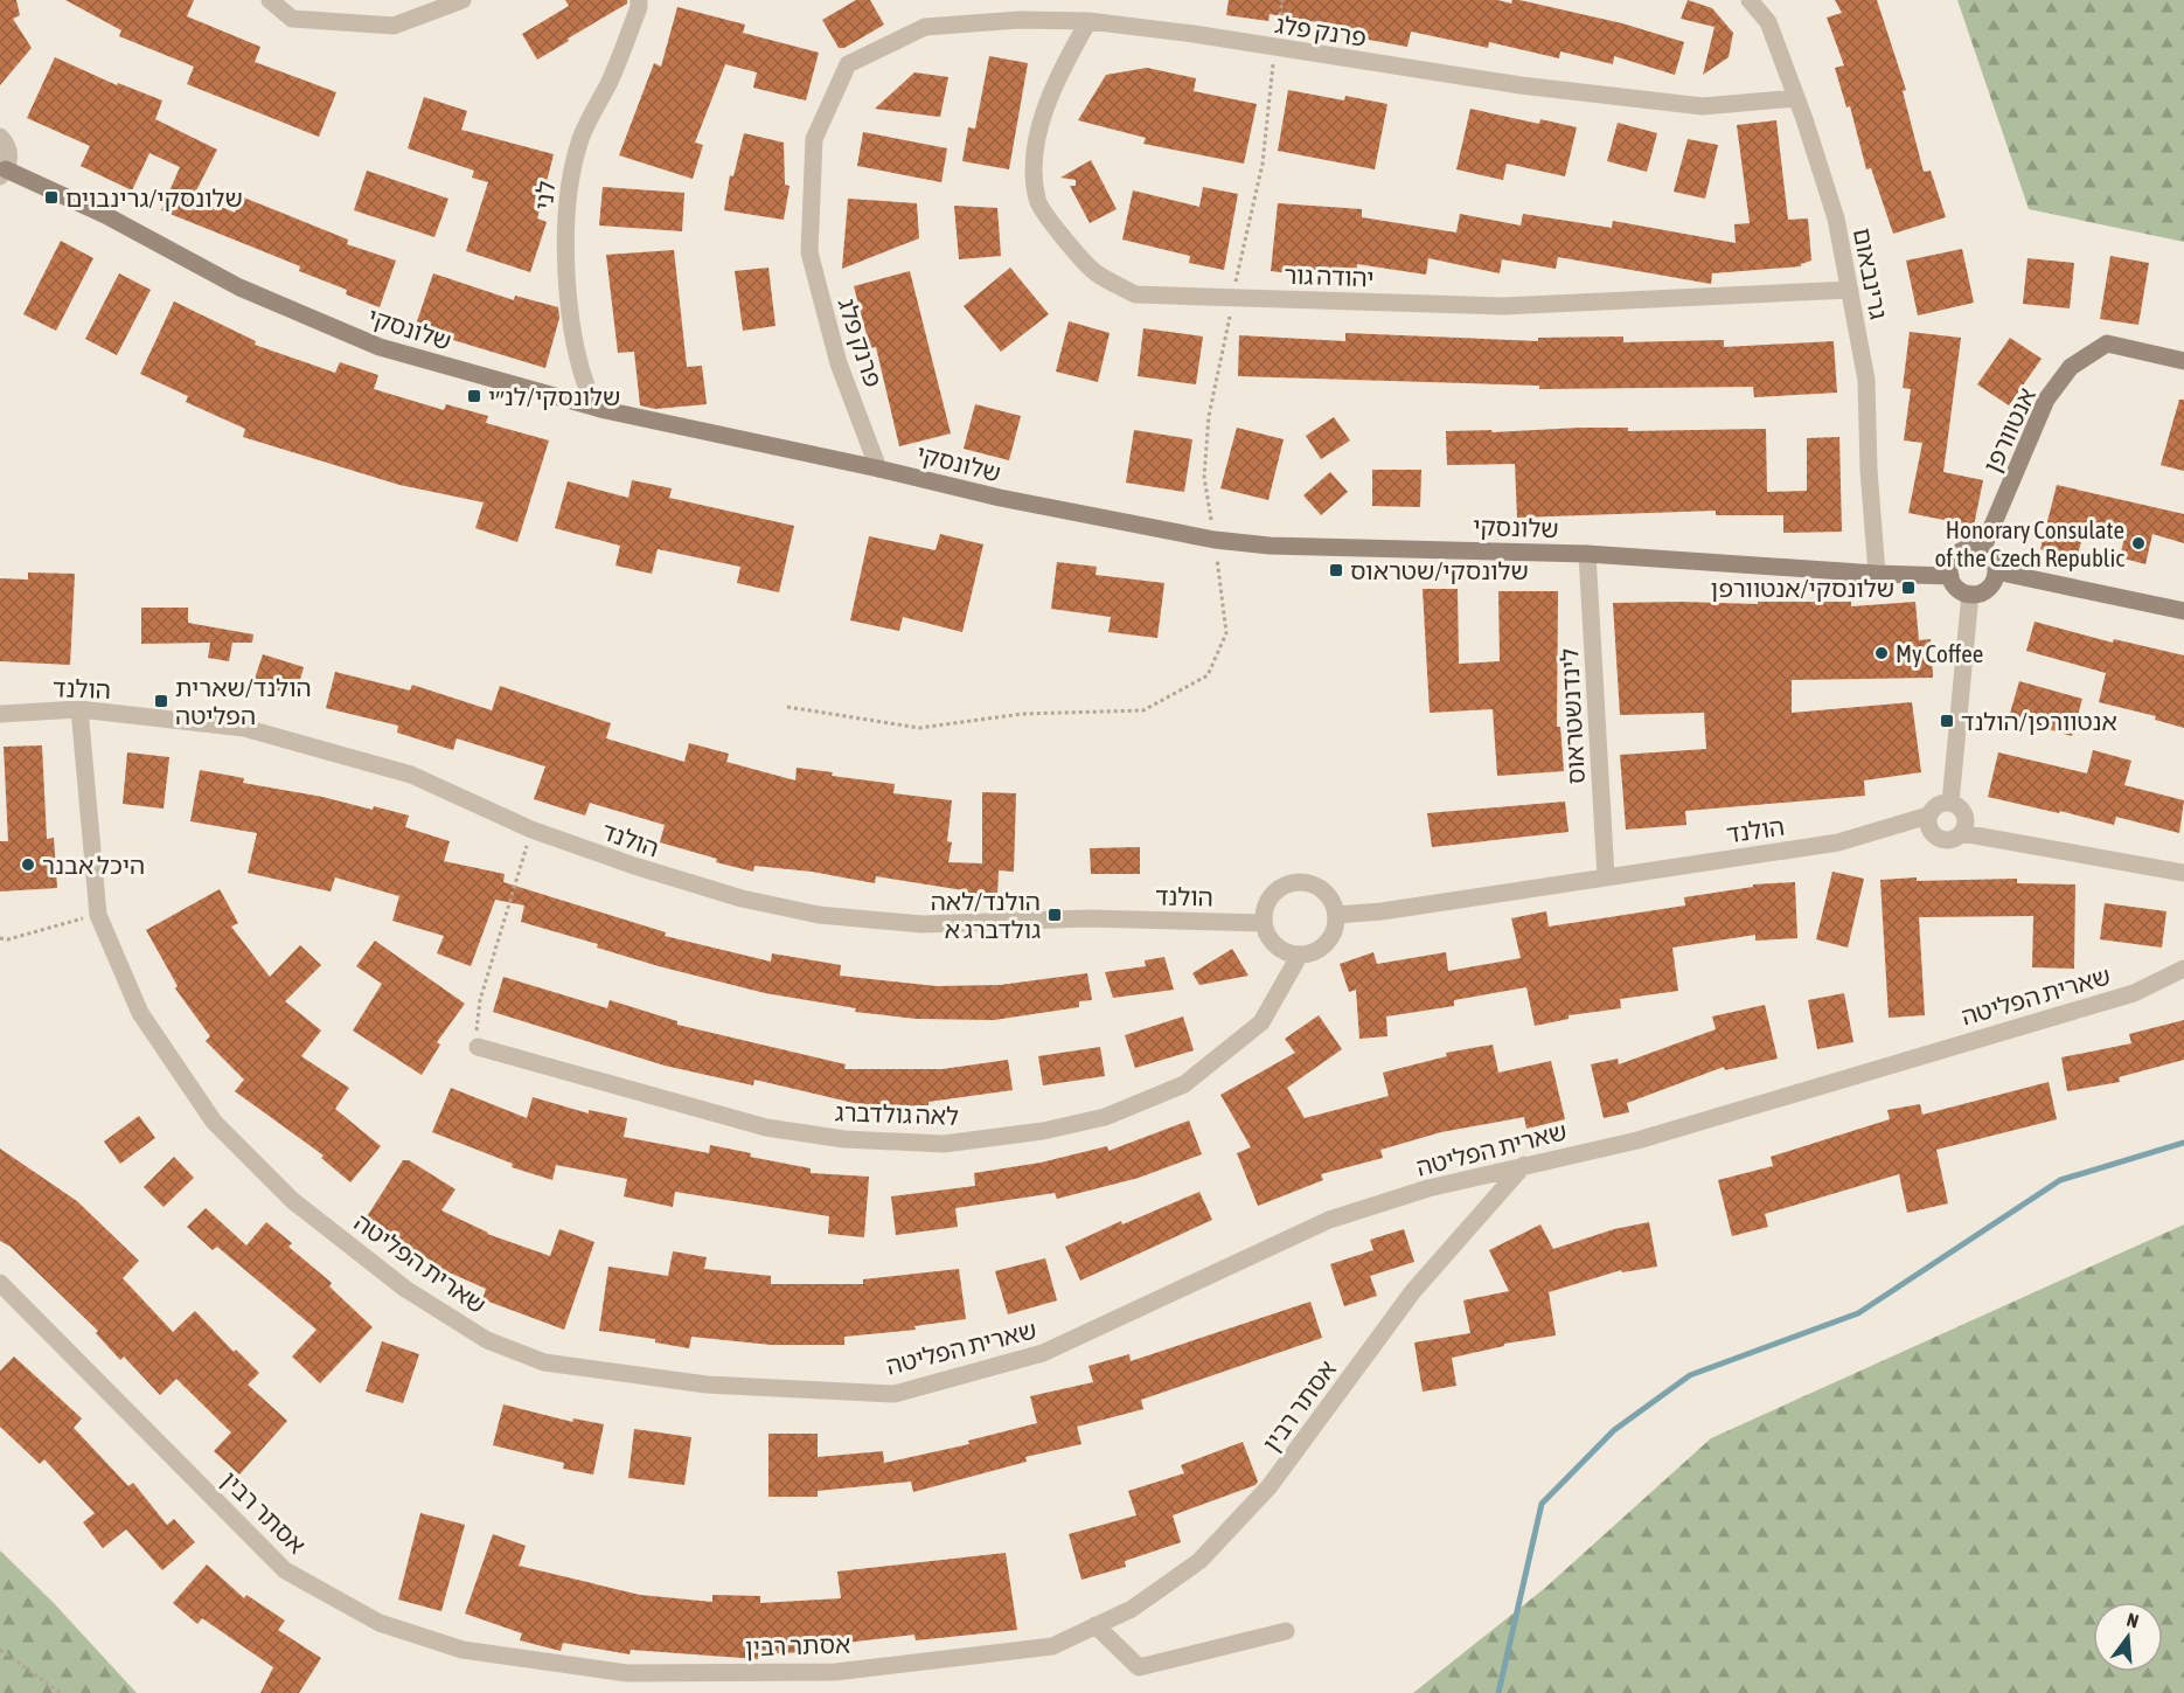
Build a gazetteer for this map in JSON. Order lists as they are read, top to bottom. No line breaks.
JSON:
{"streets":{"street":["פרנק פלג","לני","גרינבאום","יהודה גור","שלונסקי","אנטוורפן","הולנד","לינדנשטראוס","שארית הפליטה","לאה גולדברג","אסתר רבין"]},"crossings":[["פרנק פלג","גרינבאום"],["פרנק פלג","יהודה גור"],["פרנק פלג","שלונסקי"],["לני","שלונסקי"],["גרינבאום","יהודה גור"],["גרינבאום","שלונסקי"],["שלונסקי","אנטוורפן"],["שלונסקי","לינדנשטראוס"],["הולנד","לינדנשטראוס"],["הולנד","שארית הפליטה"],["הולנד","לאה גולדברג"],["שארית הפליטה","אסתר רבין"]],"places":{"transit":["שלונסקי/גרינבוים","שלונסקי/לנ״י","שלונסקי/שטראוס","שלונסקי/אנטוורפן","הולנד/שארית הפליטה","אנטוורפן/הולנד","הולנד/לאה גולדברג א"],"other":["Honorary Consulate of the Czech Republic","My Coffee","היכל אבנר"]},"north":"top"}
